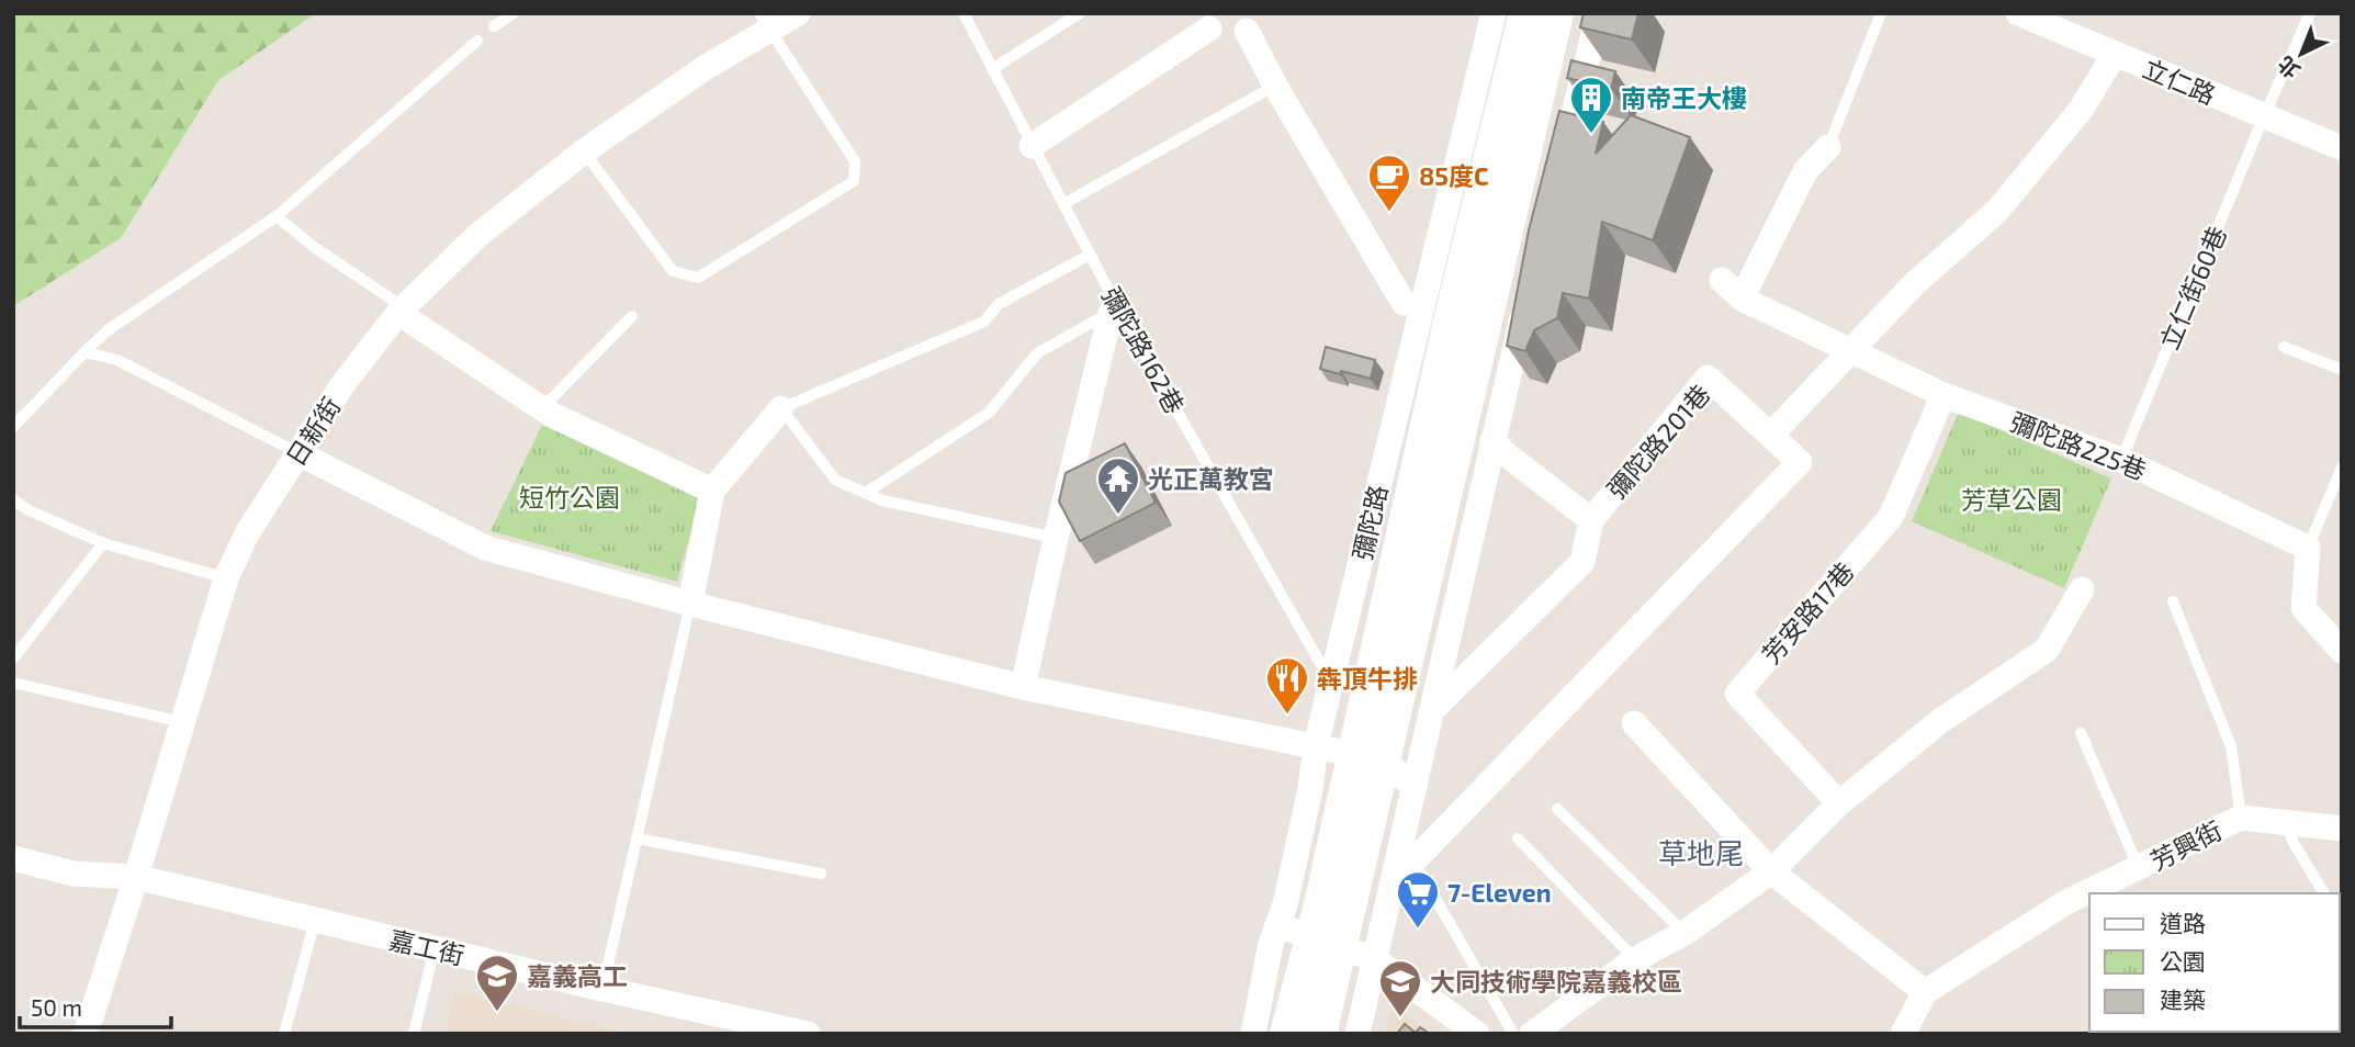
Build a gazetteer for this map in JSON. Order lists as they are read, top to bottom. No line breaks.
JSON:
{"streets":{"street":["立仁路","日新街","彌陀路201巷","彌陀路225巷","彌陀路","芳安路17巷","芳興街","嘉工街"],"lane":["立仁街60巷","彌陀路162巷"]},"crossings":[["立仁路","立仁街60巷"],["立仁街60巷","彌陀路225巷"],["彌陀路162巷","彌陀路"],["日新街","嘉工街"],["彌陀路201巷","彌陀路"],["彌陀路225巷","芳安路17巷"]],"districts":["草地尾"],"parks":["短竹公園","芳草公園"],"places":{"building":["南帝王大樓"],"cafe":["85度C"],"temple":["光正萬教宮"],"restaurant":["犇頂牛排"],"supermarket":["7-Eleven"],"school or university":["嘉義高工","大同技術學院嘉義校區"]},"legend":["道路","公園","建築"],"scale_bar":"50 m","north":"bottom left"}
